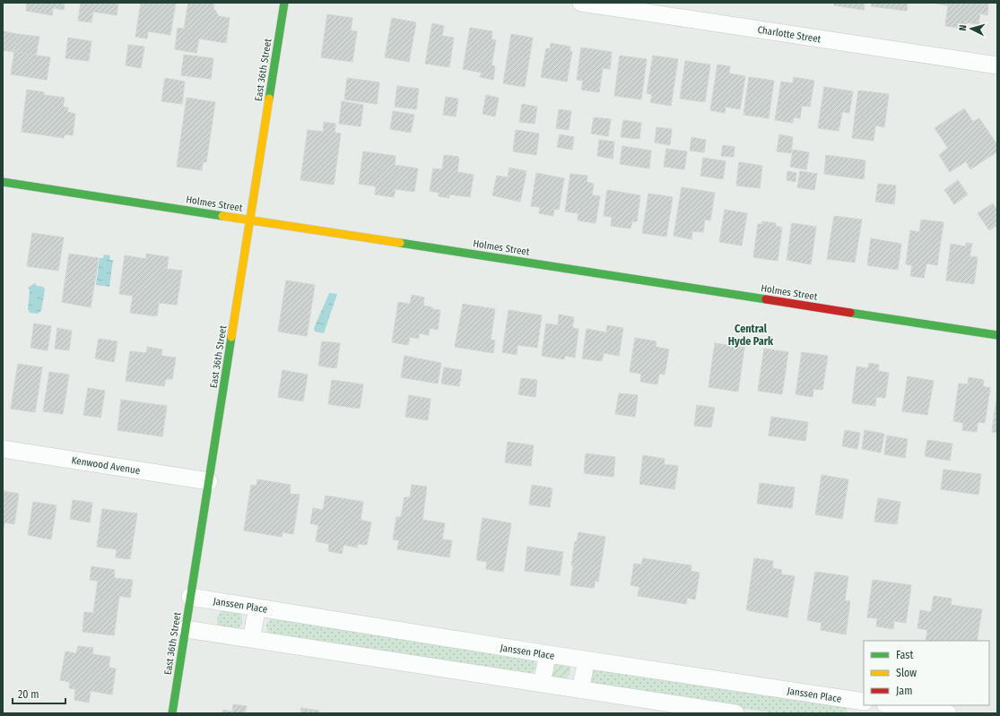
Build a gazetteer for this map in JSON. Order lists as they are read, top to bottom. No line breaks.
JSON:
{"streets":{"street":["Charlotte Street","East 36th Street","Holmes Street","Kenwood Avenue","Janssen Place"]},"crossings":[["East 36th Street","Holmes Street"],["East 36th Street","Kenwood Avenue"],["East 36th Street","Janssen Place"]],"districts":["Central Hyde Park"],"legend":["Fast","Slow","Jam"],"scale_bar":"20 m","north":"left"}
